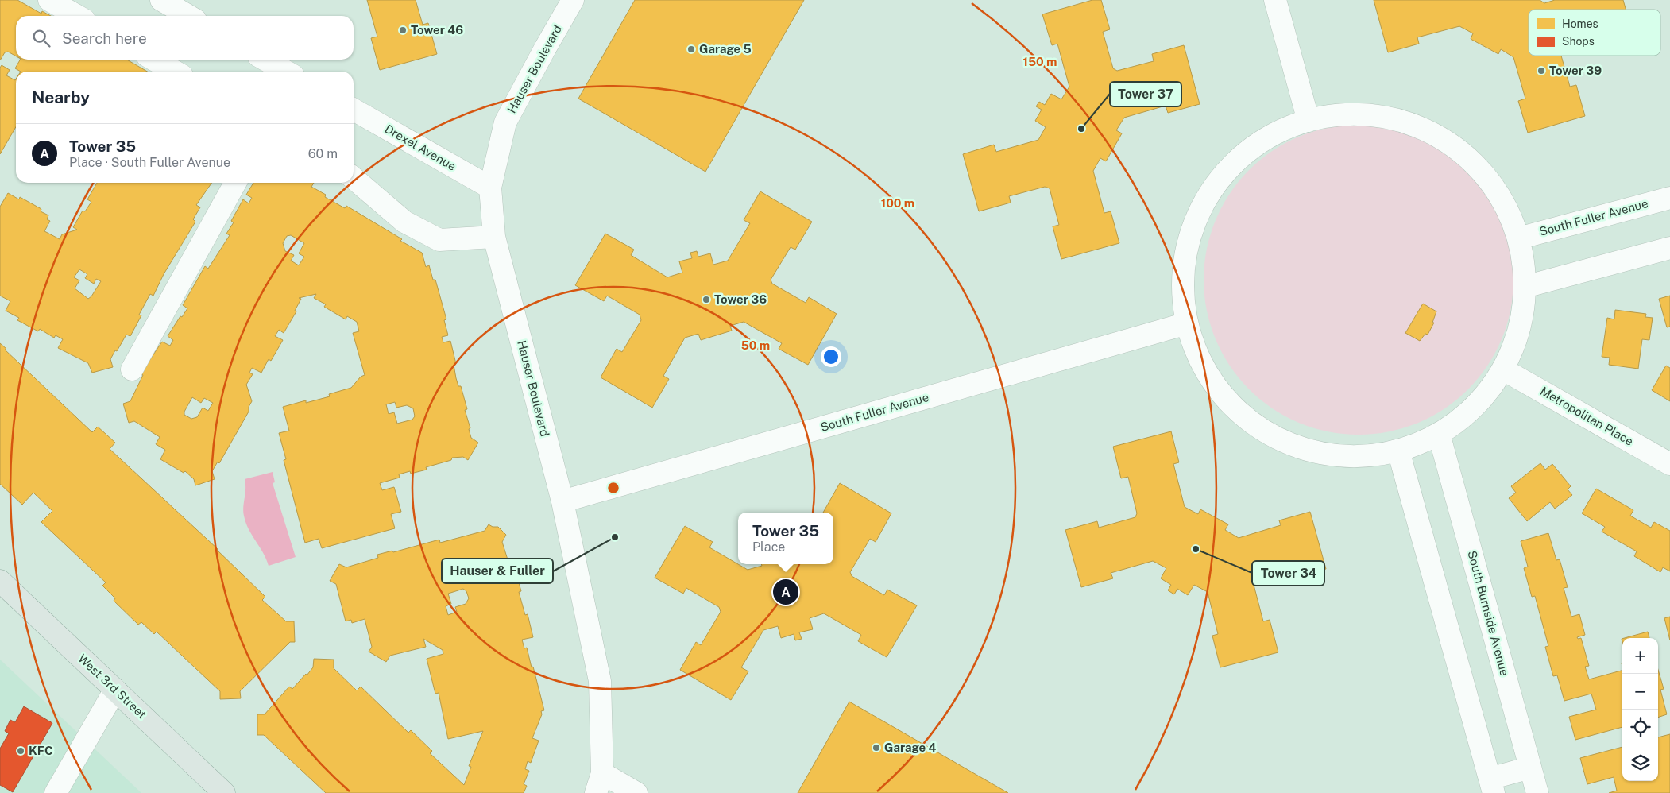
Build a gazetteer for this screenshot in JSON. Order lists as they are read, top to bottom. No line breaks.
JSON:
{"streets":{"main road":["West 3rd Street"],"street":["Hauser Boulevard","Drexel Avenue","South Fuller Avenue","Metropolitan Place","South Burnside Avenue"]},"crossings":[["Hauser Boulevard","Drexel Avenue"],["Hauser Boulevard","South Fuller Avenue"]],"places":["Tower 46","Garage 5","Tower 39","Tower 37","Tower 36","Hauser & Fuller","Tower 34","Garage 4","KFC"],"legend":["Homes","Shops"],"page":{"search":"Search here","heading":"Nearby","list":[{"mark":"A","name":"Tower 35","note":"Place · South Fuller Avenue","value":"60 m"}],"popup":["Tower 35","Place"],"pins":"A","map_buttons":["+","−"]},"rings":["150 m","100 m","50 m"]}
